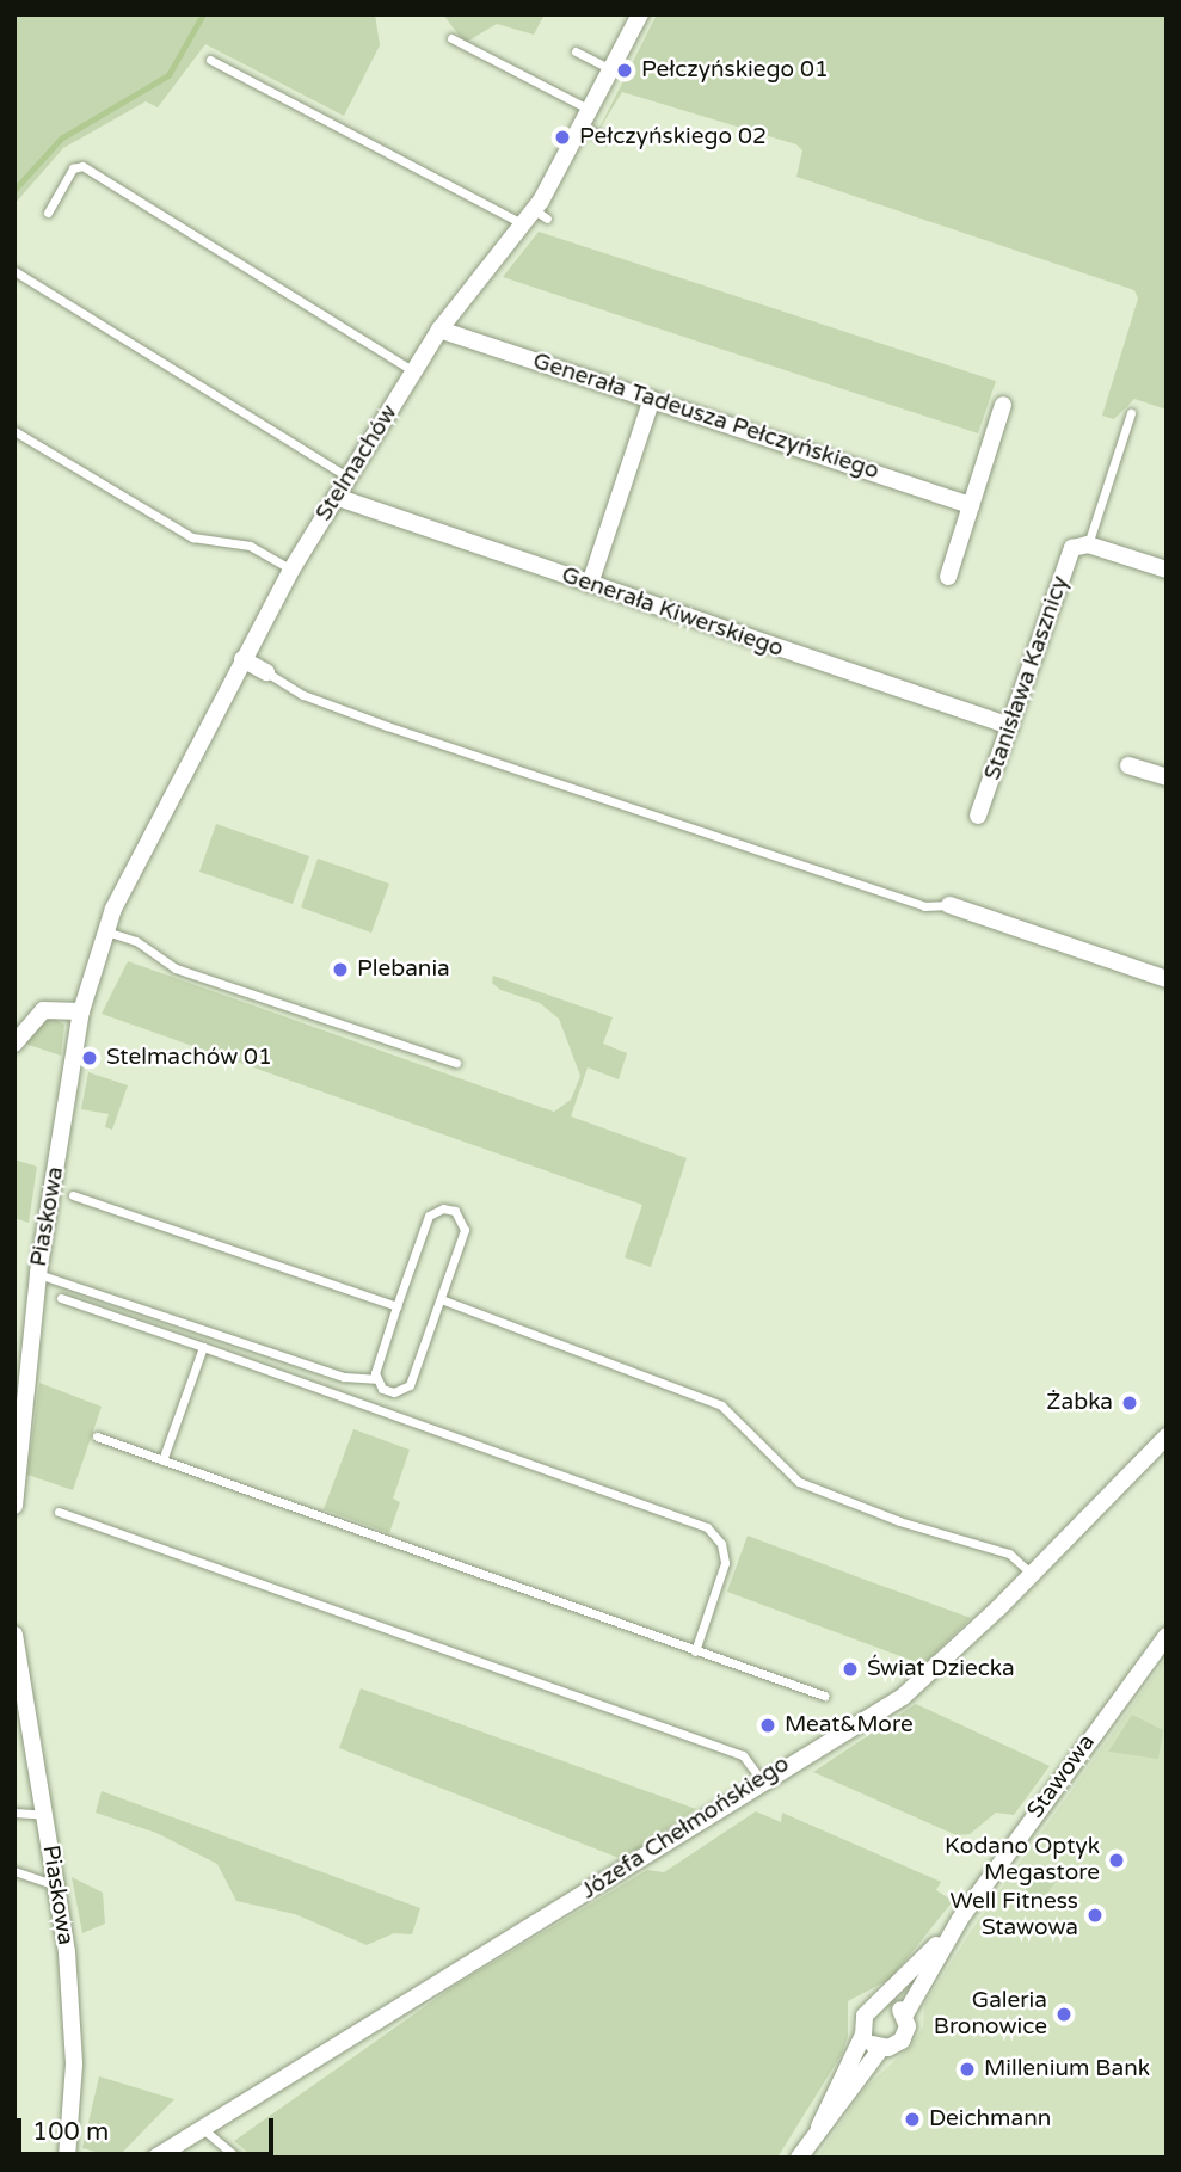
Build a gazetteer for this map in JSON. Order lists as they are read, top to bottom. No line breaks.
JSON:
{"streets":{"street":["Generała Tadeusza Pełczyńskiego","Stelmachów","Generała Kiwerskiego","Stanisława Kasznicy","Piaskowa","Stawowa","Józefa Chełmońskiego"]},"crossings":[["Generała Tadeusza Pełczyńskiego","Stelmachów"],["Stelmachów","Generała Kiwerskiego"],["Stelmachów","Piaskowa"],["Generała Kiwerskiego","Stanisława Kasznicy"]],"places":["Pełczyńskiego 01","Pełczyńskiego 02","Plebania","Stelmachów 01","Żabka","Świat Dziecka","Meat&More","Kodano Optyk Megastore","Well Fitness Stawowa","Galeria Bronowice","Millenium Bank","Deichmann"],"scale_bar":"100 m"}
